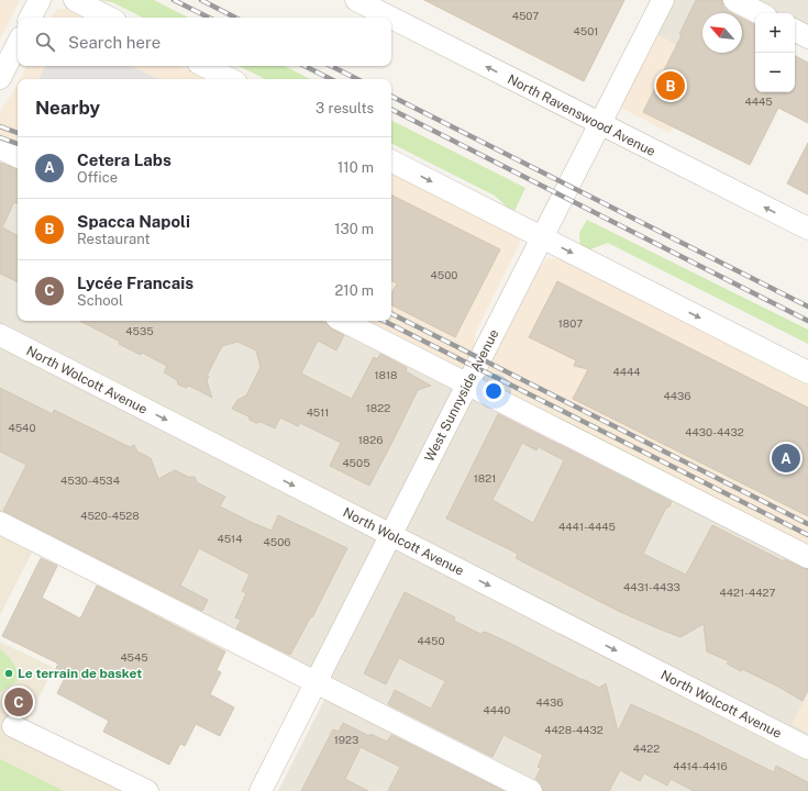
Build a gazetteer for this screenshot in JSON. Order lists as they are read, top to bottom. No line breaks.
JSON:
{"streets":{"street":["North Ravenswood Avenue","North Wolcott Avenue","West Sunnyside Avenue"]},"crossings":[["North Ravenswood Avenue","West Sunnyside Avenue"],["North Wolcott Avenue","West Sunnyside Avenue"]],"places":["Le terrain de basket"],"house_numbers":["4507","4501","4445","4500","1807","4535","4444","1818","4436","1822","4511","4540","4430-4432","1826","4505","1821","4530-4534","4520-4528","4441-4445","4514","4506","4431-4433","4421-4427","4450","4545","4436","4440","4428-4432","1923","4422","4414-4416"],"north":"top left","page":{"map_buttons":["+","−"],"search":"Search here","pins":["B","A","C"],"heading":["Nearby","3 results"],"list":[{"mark":"A","name":"Cetera Labs","note":"Office","value":"110 m"},{"mark":"B","name":"Spacca Napoli","note":"Restaurant","value":"130 m"},{"mark":"C","name":"Lycée Francais","note":"School","value":"210 m"}]}}
